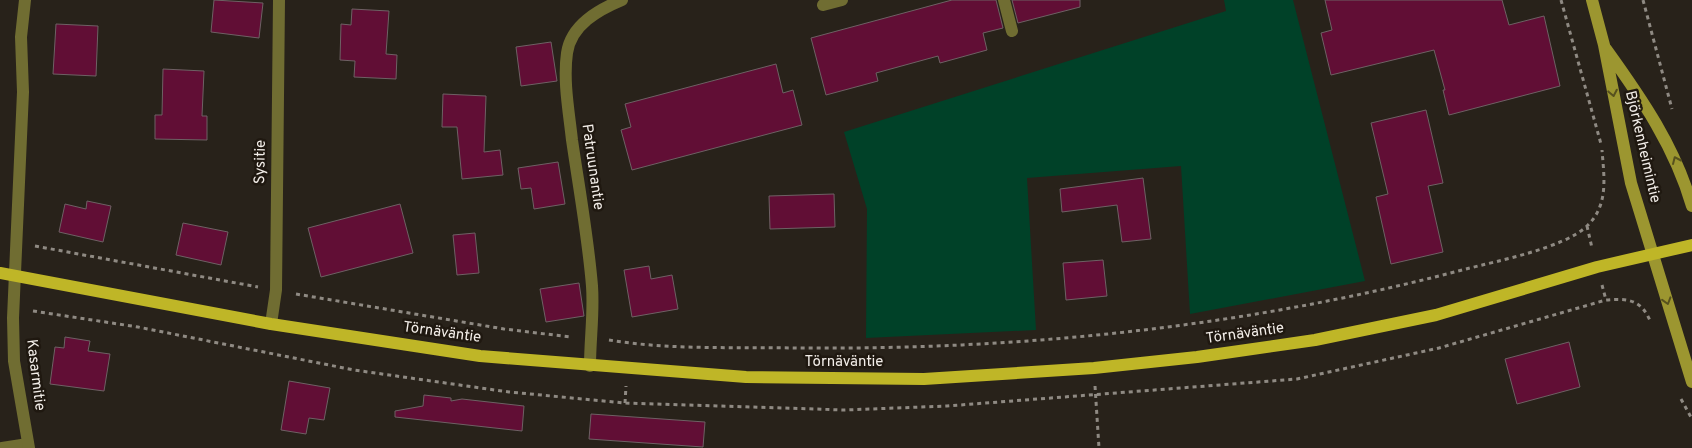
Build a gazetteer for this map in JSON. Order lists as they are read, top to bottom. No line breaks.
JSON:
{"streets":{"main road":["Törnäväntie"],"street":["Björkenheimintie","Sysitie","Patruunantie","Kasarmitie"]},"crossings":[["Björkenheimintie","Törnäväntie"],["Sysitie","Törnäväntie"],["Patruunantie","Törnäväntie"],["Törnäväntie","Kasarmitie"]]}
